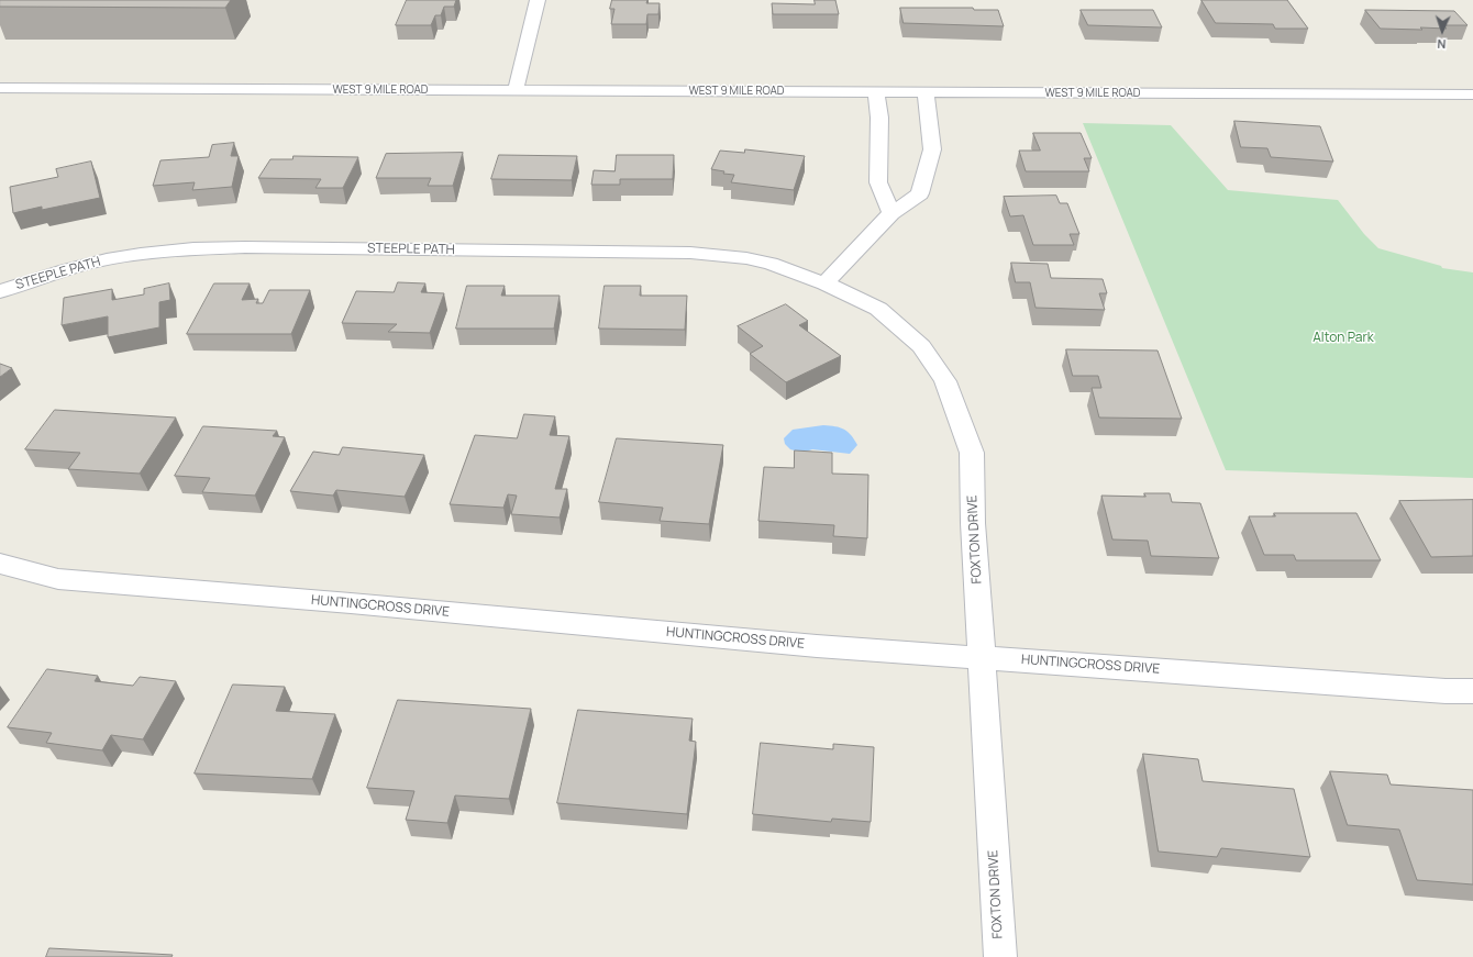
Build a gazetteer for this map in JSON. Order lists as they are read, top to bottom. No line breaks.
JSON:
{"streets":{"street":["WEST 9 MILE ROAD","STEEPLE PATH","FOXTON DRIVE","HUNTINGCROSS DRIVE"]},"crossings":[["STEEPLE PATH","FOXTON DRIVE"],["FOXTON DRIVE","HUNTINGCROSS DRIVE"]],"parks":["Alton Park"],"north":"bottom"}
